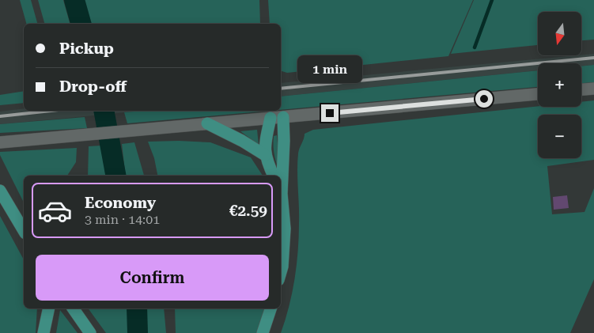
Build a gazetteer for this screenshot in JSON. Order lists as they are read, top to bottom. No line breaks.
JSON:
{"north":"bottom","page":{"map_buttons":["+","−"],"banner":["Pickup","Drop-off"],"bubble":"1 min","list":[{"name":"Economy","note":"3 min · 14:01","value":"€2.59"}],"buttons":"Confirm"}}
